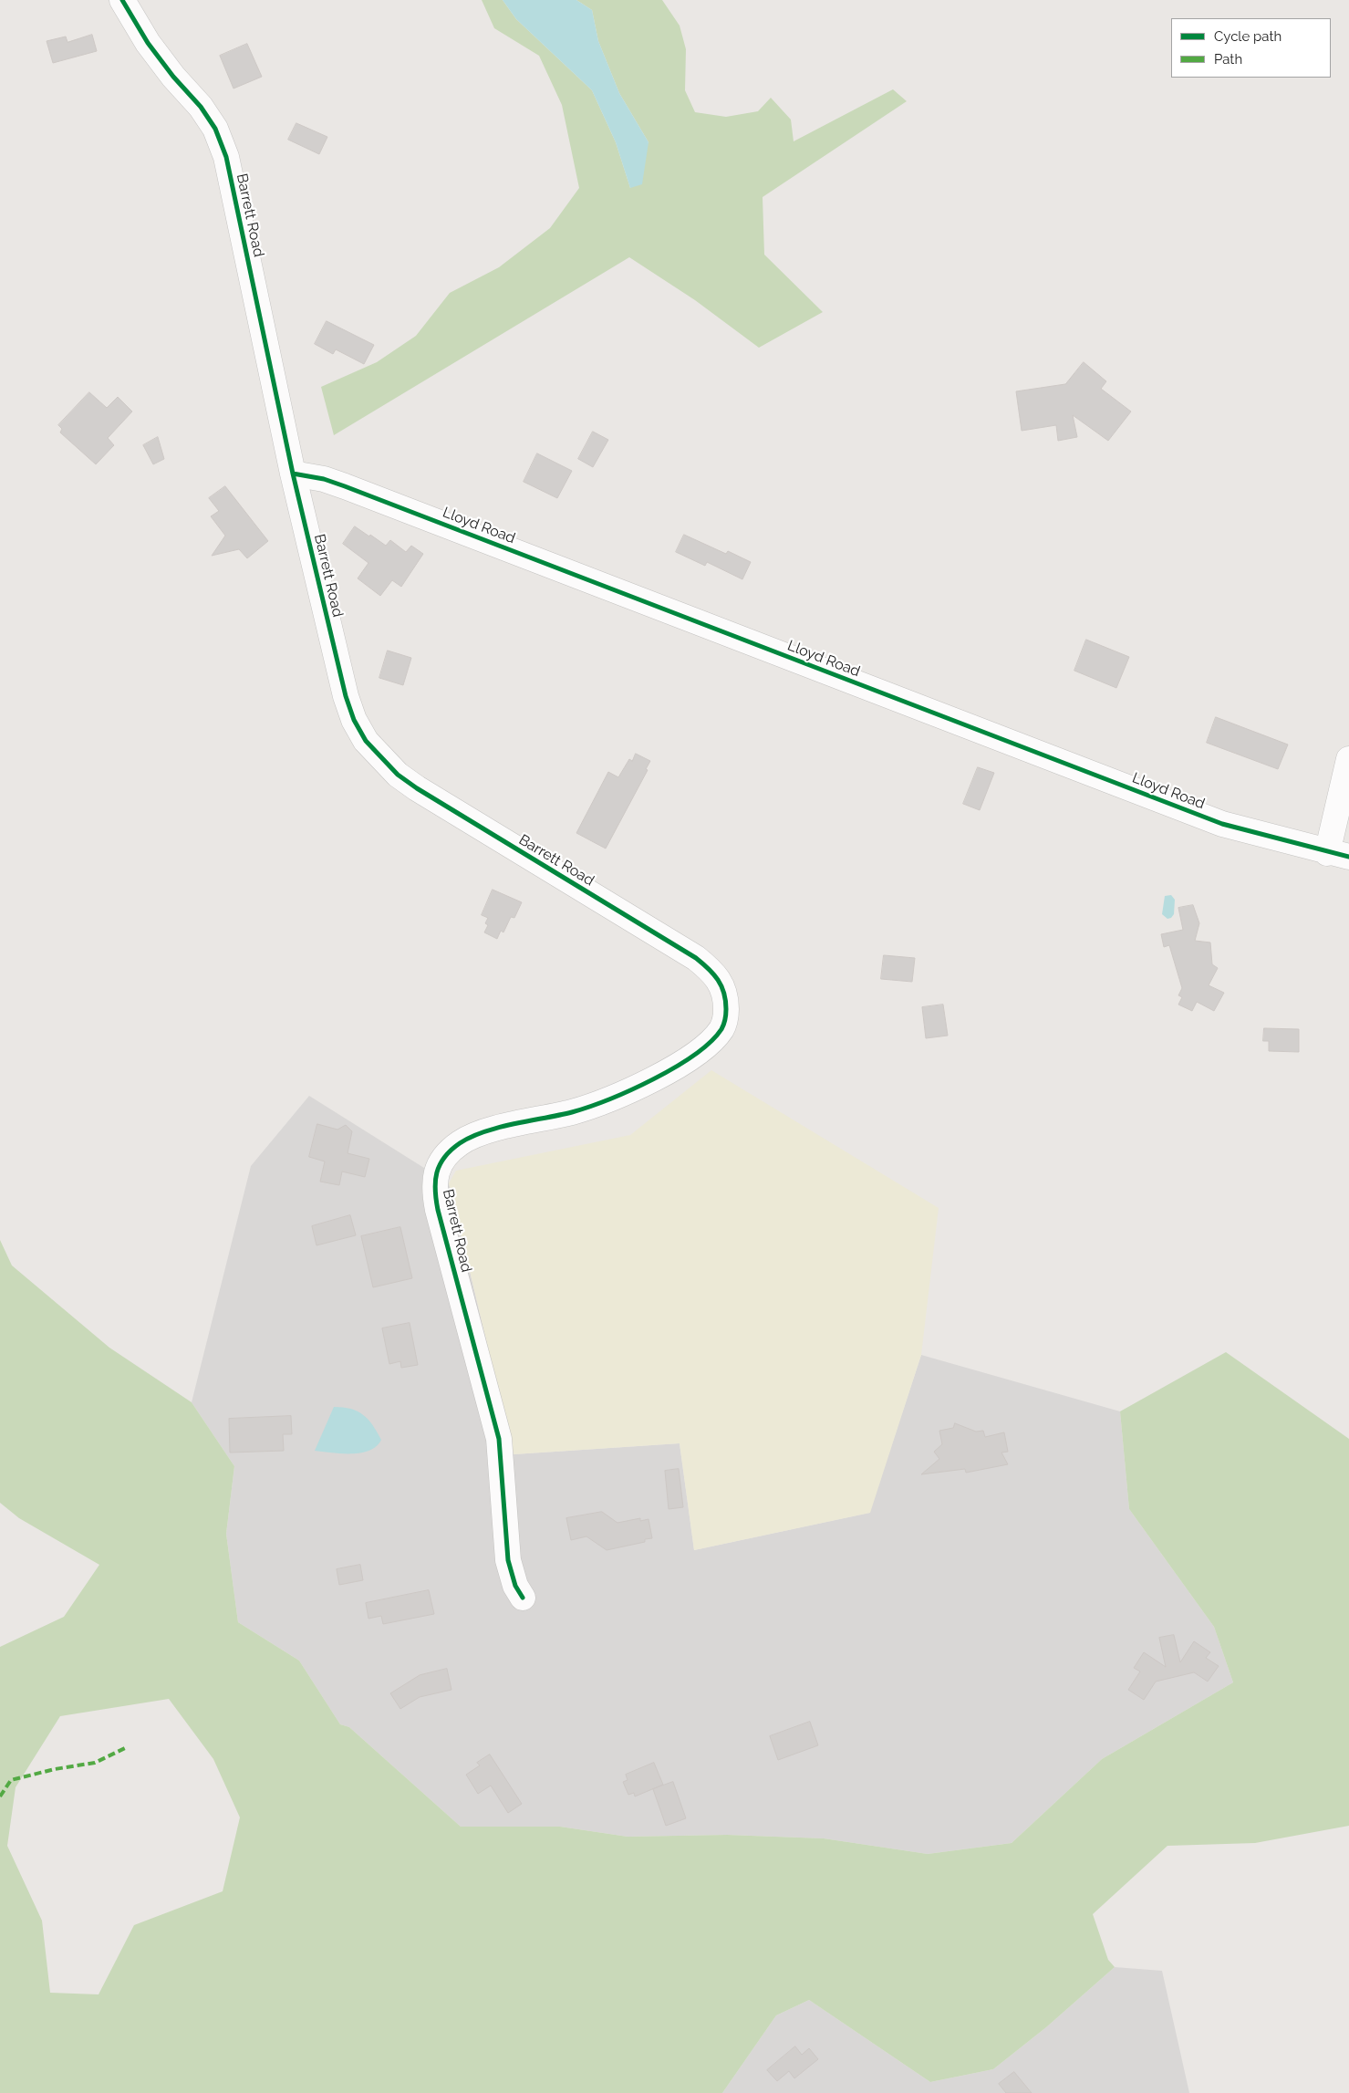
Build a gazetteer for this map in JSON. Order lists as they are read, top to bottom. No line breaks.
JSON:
{"streets":{"street":["Barrett Road","Lloyd Road"]},"crossings":[["Barrett Road","Lloyd Road"]],"legend":["Cycle path","Path"]}
